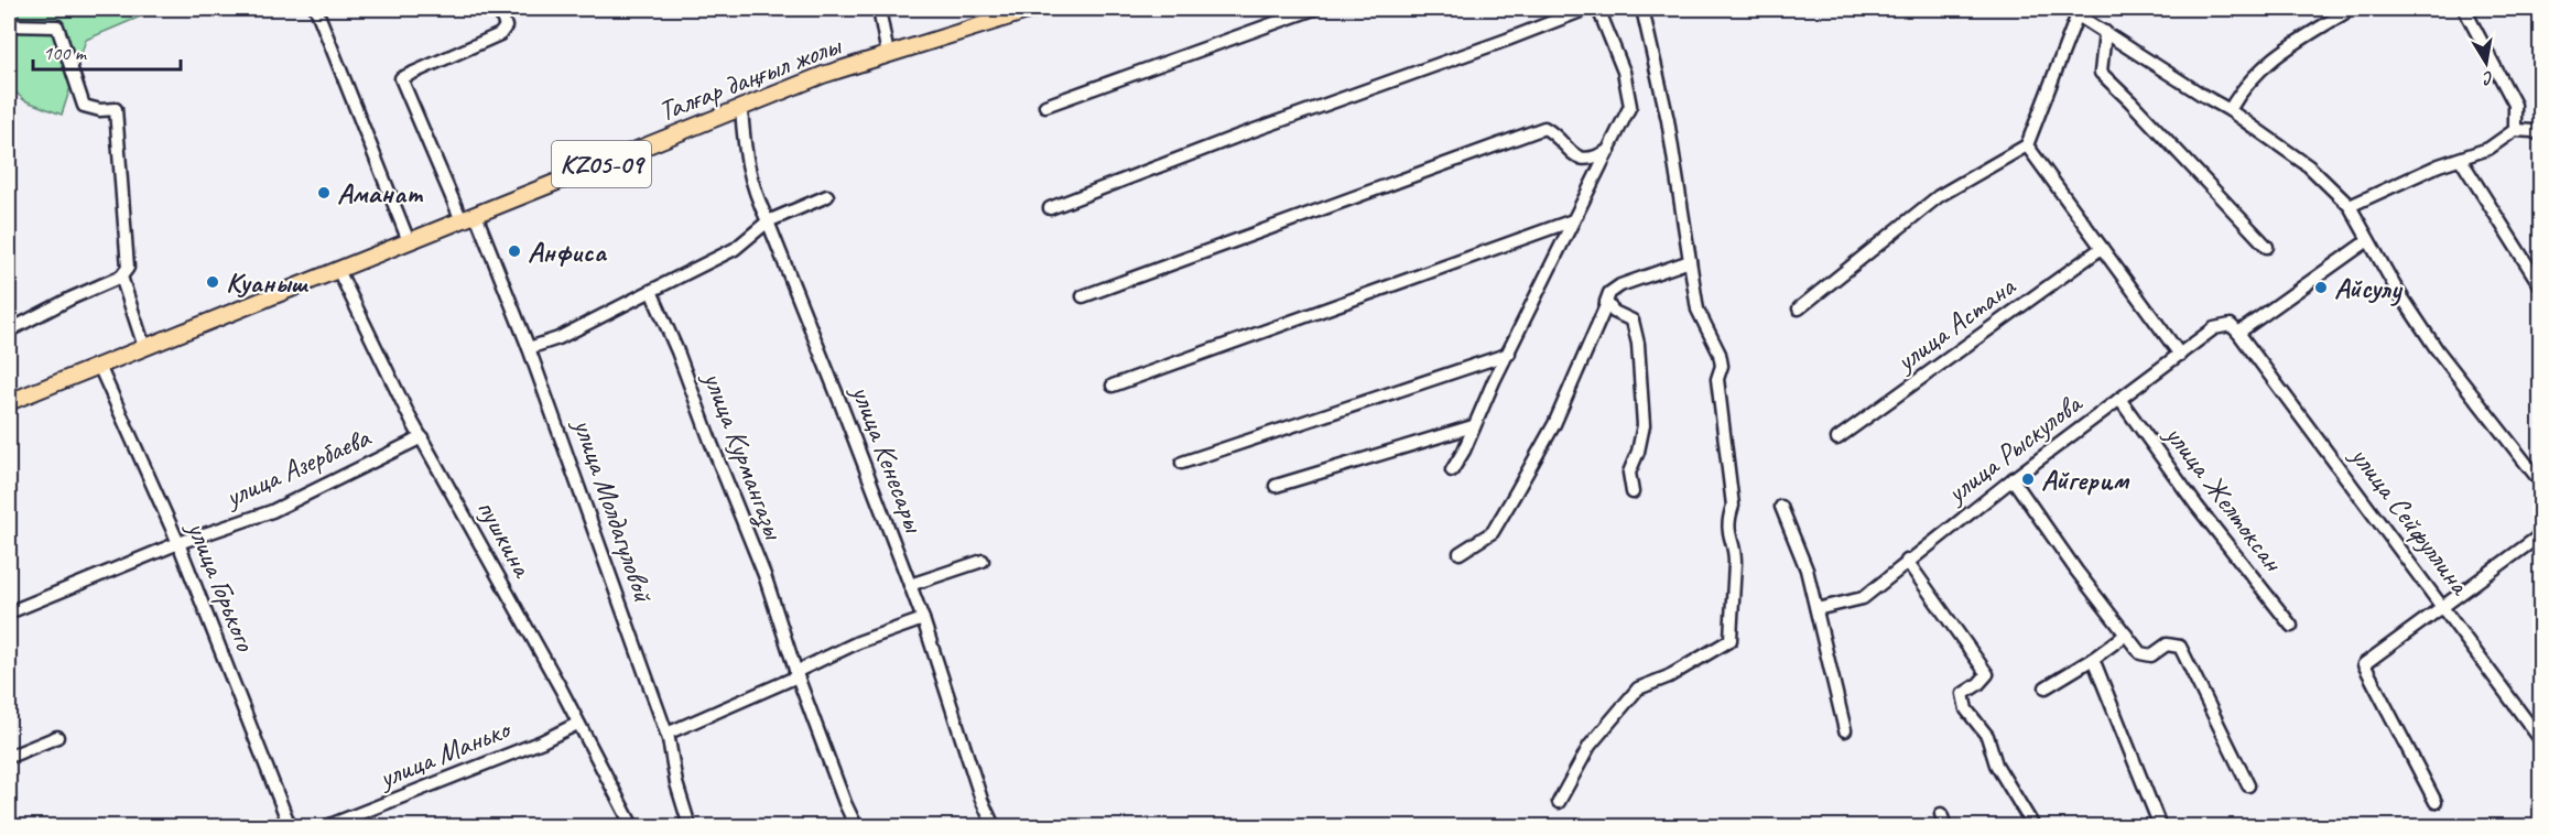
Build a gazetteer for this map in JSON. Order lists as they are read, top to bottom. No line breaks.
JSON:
{"streets":{"main road":["Талғар даңғыл жолы","KZ05-09"],"street":["улица Астана","улица Рыскулова","улица Курмангазы","улица Кенесары","улица Азербаева","улица Желтоксан","улица Молдагуловой","улица Сейфуллина","пушкина","улица Горького","улица Манько"]},"crossings":[["Талғар даңғыл жолы","улица Кенесары"],["Талғар даңғыл жолы","улица Молдагуловой"],["Талғар даңғыл жолы","пушкина"],["Талғар даңғыл жолы","улица Горького"],["улица Рыскулова","улица Желтоксан"],["улица Рыскулова","улица Сейфуллина"],["улица Азербаева","пушкина"],["улица Азербаева","улица Горького"],["пушкина","улица Манько"]],"places":["Аманат","Анфиса","Куаныш","Айсулу","Айгерим"],"scale_bar":"100 m","north":"bottom"}
